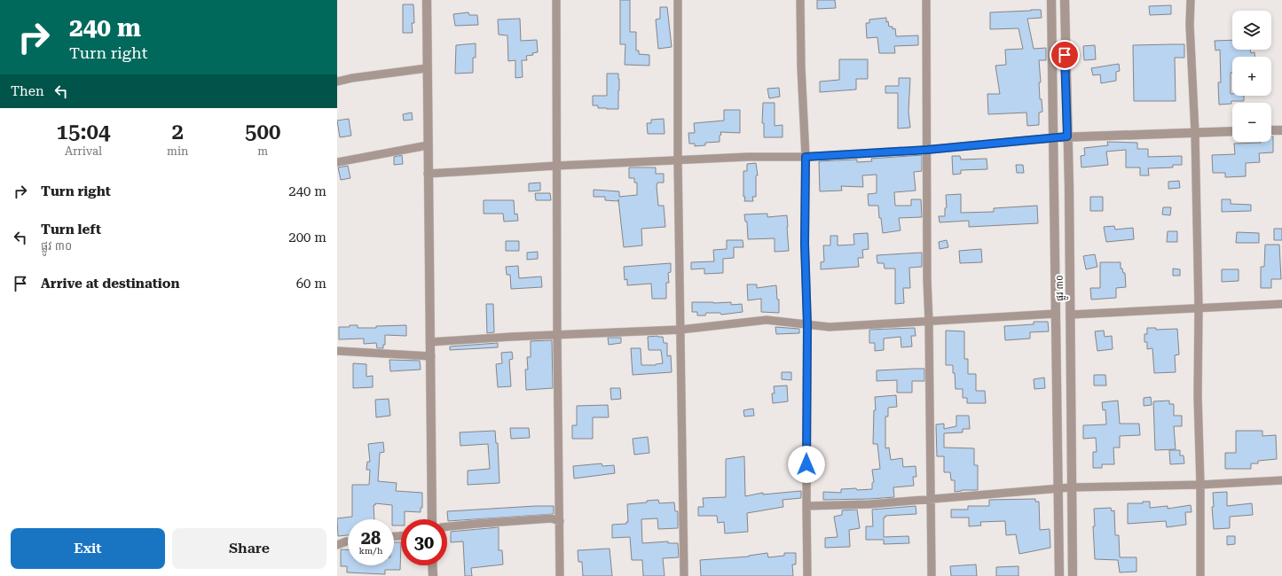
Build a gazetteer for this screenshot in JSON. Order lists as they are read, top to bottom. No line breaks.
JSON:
{"streets":{"street":["ផ្លូវ ៣០"]},"page":{"turn":["240 m","Turn right"],"map_buttons":["+","−"],"then":"Then","eta":["15:04","Arrival","2","min","500","m"],"list":[{"name":"Turn right","value":"240 m"},{"name":"Turn left","note":"ផ្លូវ ៣០","value":"200 m"},{"name":"Arrive at destination","value":"60 m"}],"speed":"28 km/h","limit":"30","buttons":["Exit","Share"]}}
